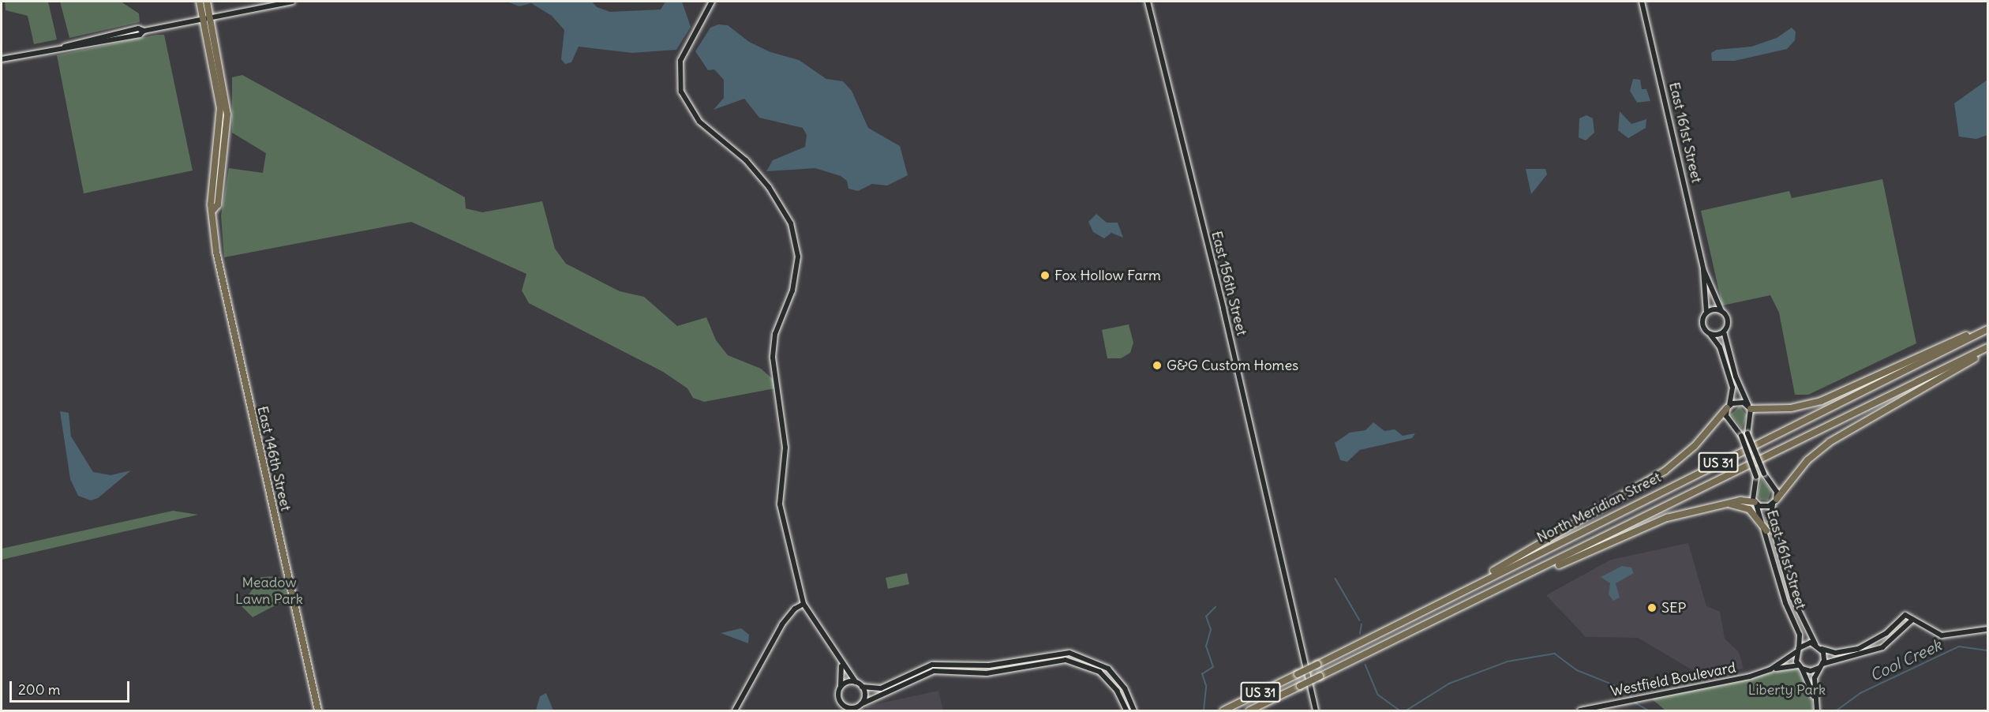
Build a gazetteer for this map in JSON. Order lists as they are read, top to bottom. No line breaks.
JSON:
{"streets":{"highway":["US 31","North Meridian Street"],"main road":["East 146th Street"],"street":["East 161st Street","East 156th Street","Westfield Boulevard"]},"crossings":[["East 161st Street","Westfield Boulevard"]],"water":["Cool Creek"],"parks":["Meadow Lawn Park","Liberty Park"],"places":["Fox Hollow Farm","G&G Custom Homes","SEP"],"scale_bar":"200 m"}
